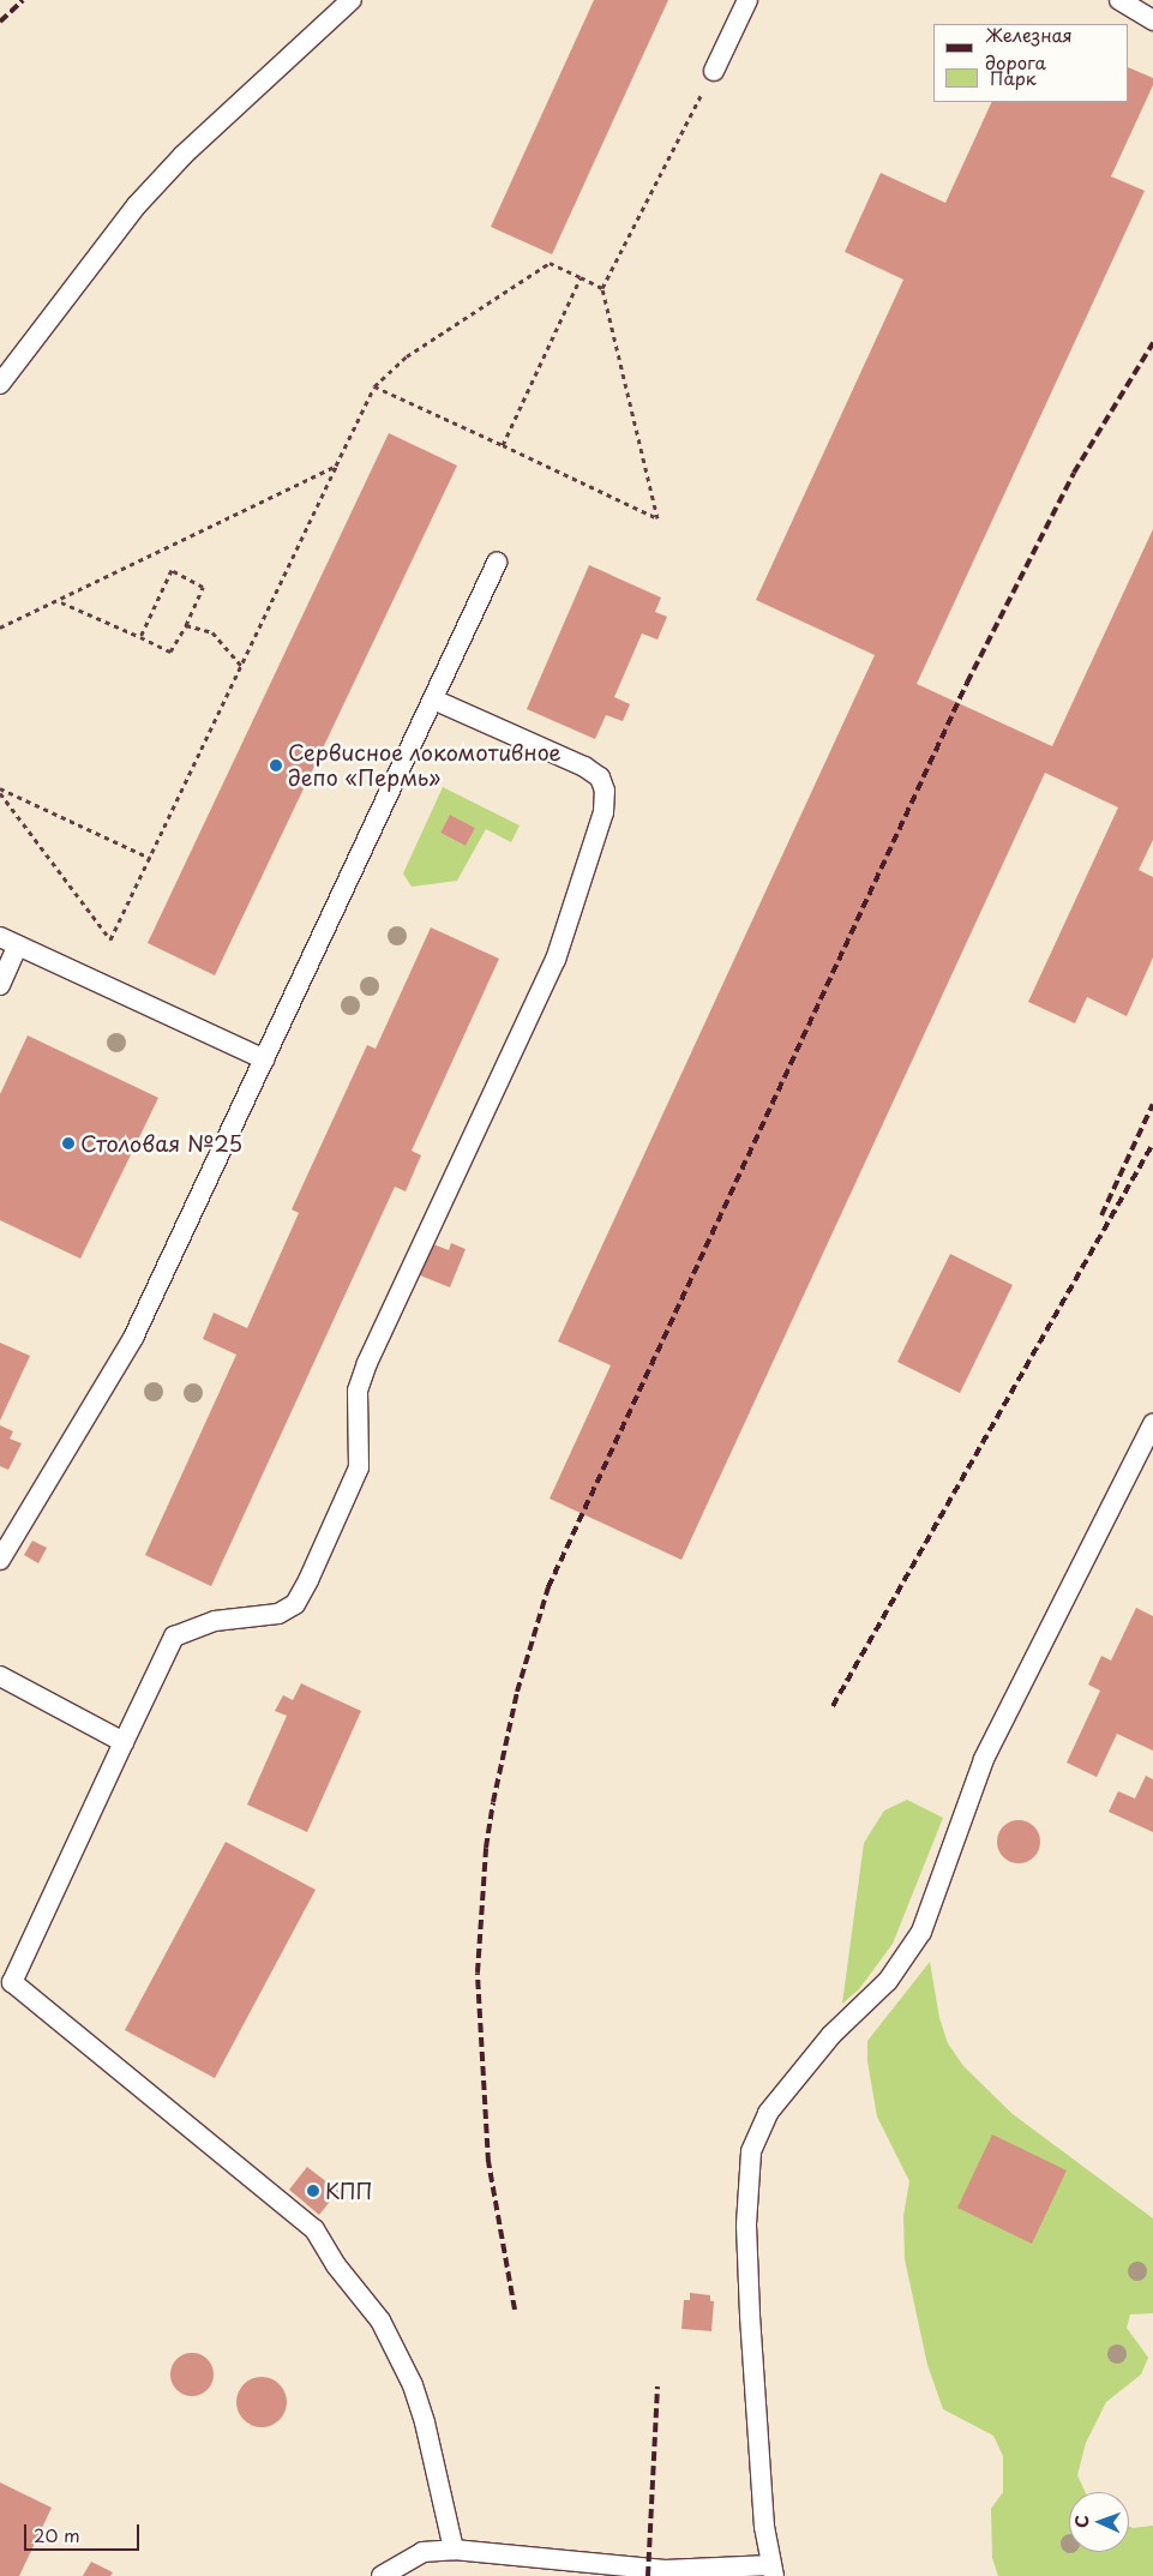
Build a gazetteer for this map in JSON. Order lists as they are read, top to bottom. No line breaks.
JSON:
{"places":["Сервисное локомотивное депо «Пермь»","Столовая №25","КПП"],"legend":["Железная дорога","Парк"],"scale_bar":"20 m","north":"left"}
